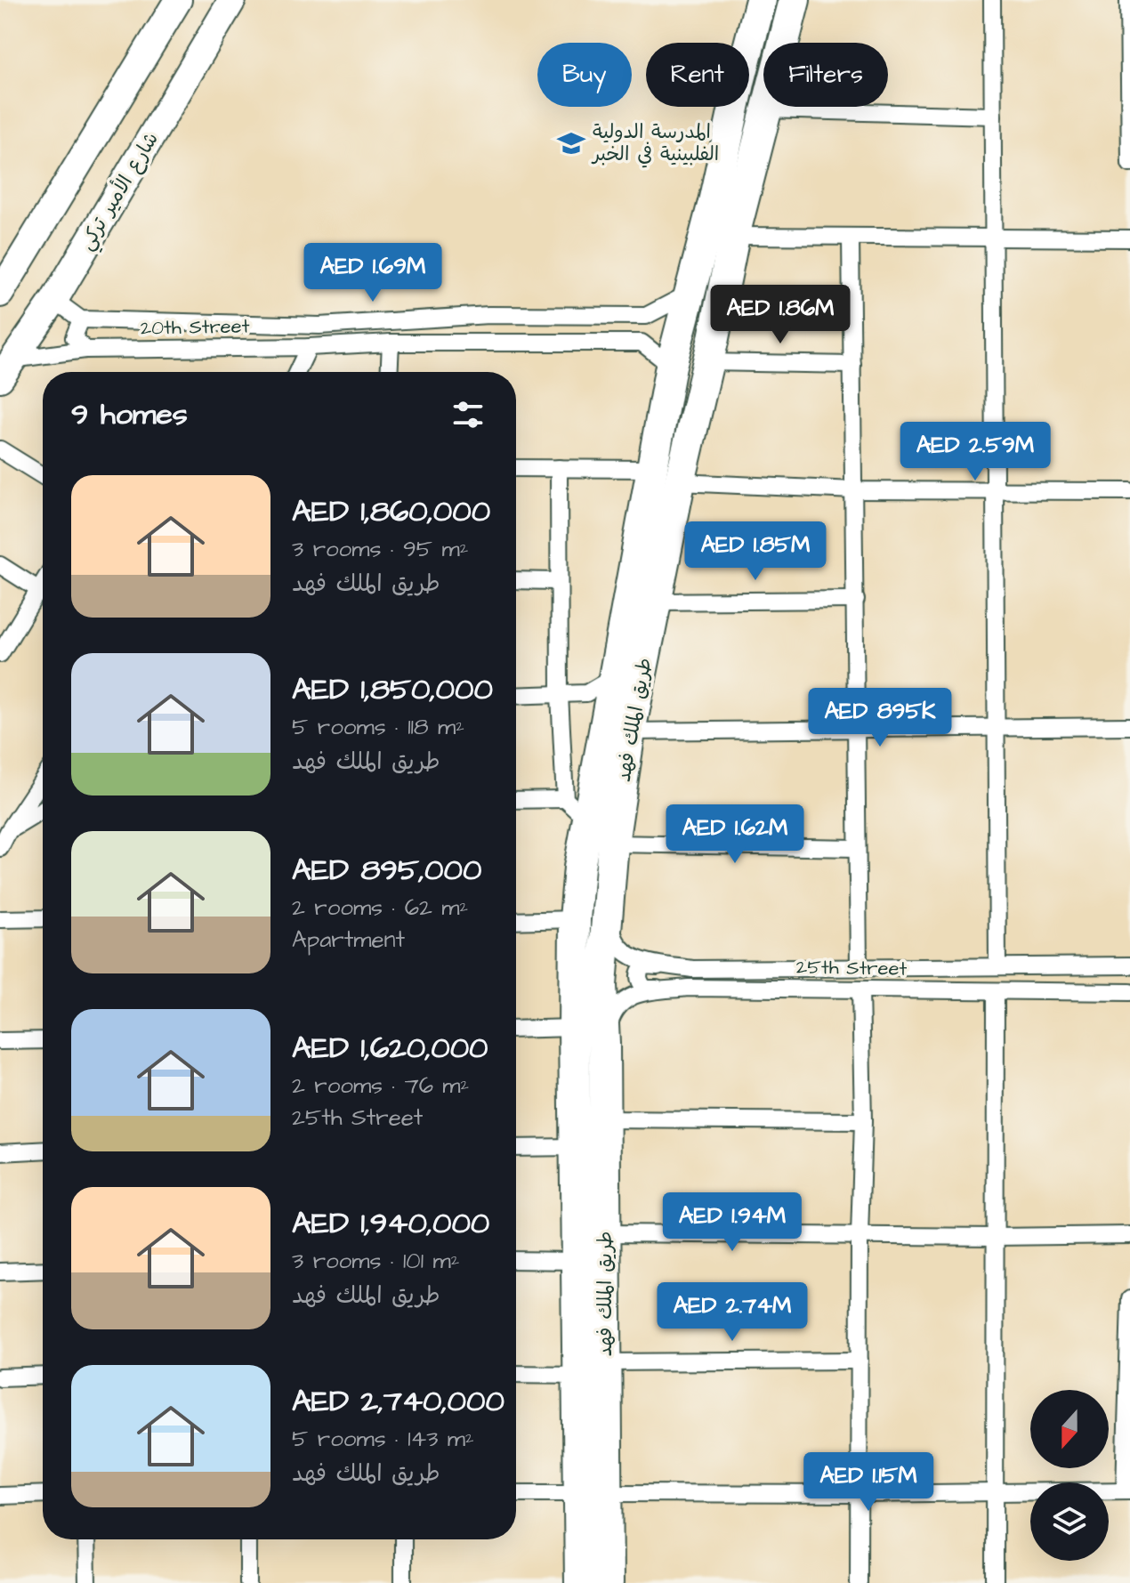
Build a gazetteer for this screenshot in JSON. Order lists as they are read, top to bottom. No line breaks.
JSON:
{"streets":{"highway":["طريق الملك فهد"],"main road":["شارع الأمير تركي"],"street":["20th Street","25th Street"]},"crossings":[["شارع الأمير تركي","20th Street"],["20th Street","طريق الملك فهد"],["طريق الملك فهد","25th Street"]],"places":{"school or university":["المدرسة الدولية الفلبينية في الخبر"]},"north":"bottom","page":{"chip":["Buy","Rent","Filters"],"price":["AED 1.69M","AED 1.86M","AED 2.59M","AED 1.85M","AED 895K","AED 1.62M","AED 1.94M","AED 2.74M","AED 1.15M"],"heading":"9 homes","list":[{"name":"AED 1,860,000","note":"3 rooms · 95 m² · طريق الملك فهد"},{"name":"AED 1,850,000","note":"5 rooms · 118 m² · طريق الملك فهد"},{"name":"AED 895,000","note":"2 rooms · 62 m² · Apartment"},{"name":"AED 1,620,000","note":"2 rooms · 76 m² · 25th Street"},{"name":"AED 1,940,000","note":"3 rooms · 101 m² · طريق الملك فهد"},{"name":"AED 2,740,000","note":"5 rooms · 143 m² · طريق الملك فهد"}]}}
